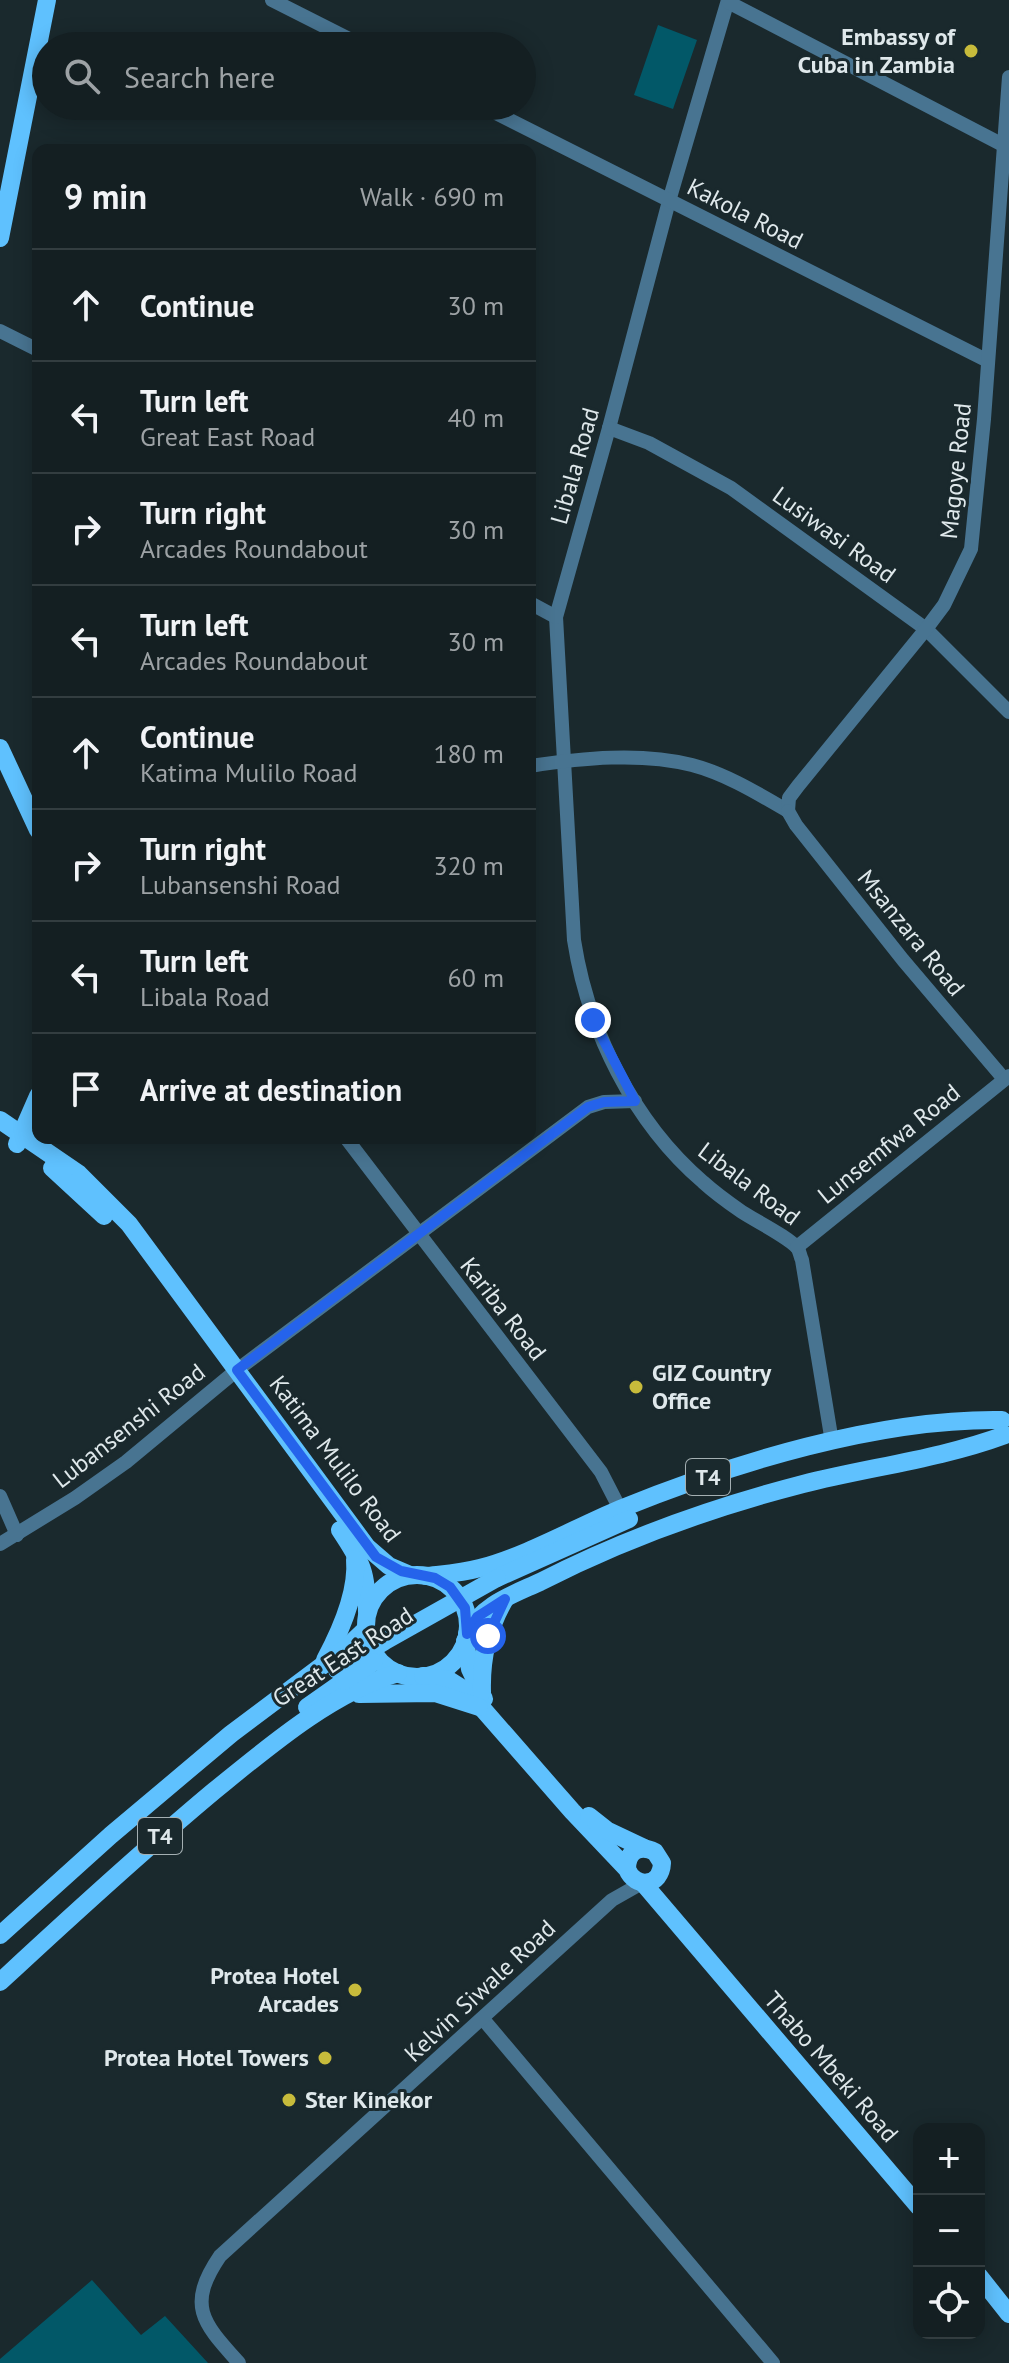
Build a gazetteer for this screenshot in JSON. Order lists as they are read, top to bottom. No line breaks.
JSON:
{"streets":{"main road":["Katima Mulilo Road","T4","Great East Road","Thabo Mbeki Road"],"street":["Kakola Road","Libala Road","Magoye Road","Lusiwasi Road","Msanzara Road","Lunsemfwa Road","Kariba Road","Lubansenshi Road","Kelvin Siwale Road"]},"crossings":[["Kakola Road","Libala Road"],["Kakola Road","Magoye Road"],["Libala Road","Lusiwasi Road"],["Libala Road","Lunsemfwa Road"],["Libala Road","Lubansenshi Road"],["Libala Road","Great East Road"],["Magoye Road","Lusiwasi Road"],["Magoye Road","Msanzara Road"],["Msanzara Road","Lunsemfwa Road"],["Kariba Road","Lubansenshi Road"],["Kariba Road","Great East Road"],["Lubansenshi Road","Katima Mulilo Road"],["Katima Mulilo Road","Great East Road"],["Katima Mulilo Road","Thabo Mbeki Road"],["Great East Road","Thabo Mbeki Road"],["Kelvin Siwale Road","Thabo Mbeki Road"]],"places":["Embassy of Cuba in Zambia","GIZ Country Office","Protea Hotel Arcades","Protea Hotel Towers","Ster Kinekor"],"page":{"search":"Search here","heading":["9 min","Walk · 690 m"],"list":[["Continue","30 m"],["Turn left","Great East Road","40 m"],["Turn right","Arcades Roundabout","30 m"],["Turn left","Arcades Roundabout","30 m"],["Continue","Katima Mulilo Road","180 m"],["Turn right","Lubansenshi Road","320 m"],["Turn left","Libala Road","60 m"],"Arrive at destination"],"map_buttons":["+","−"]}}
